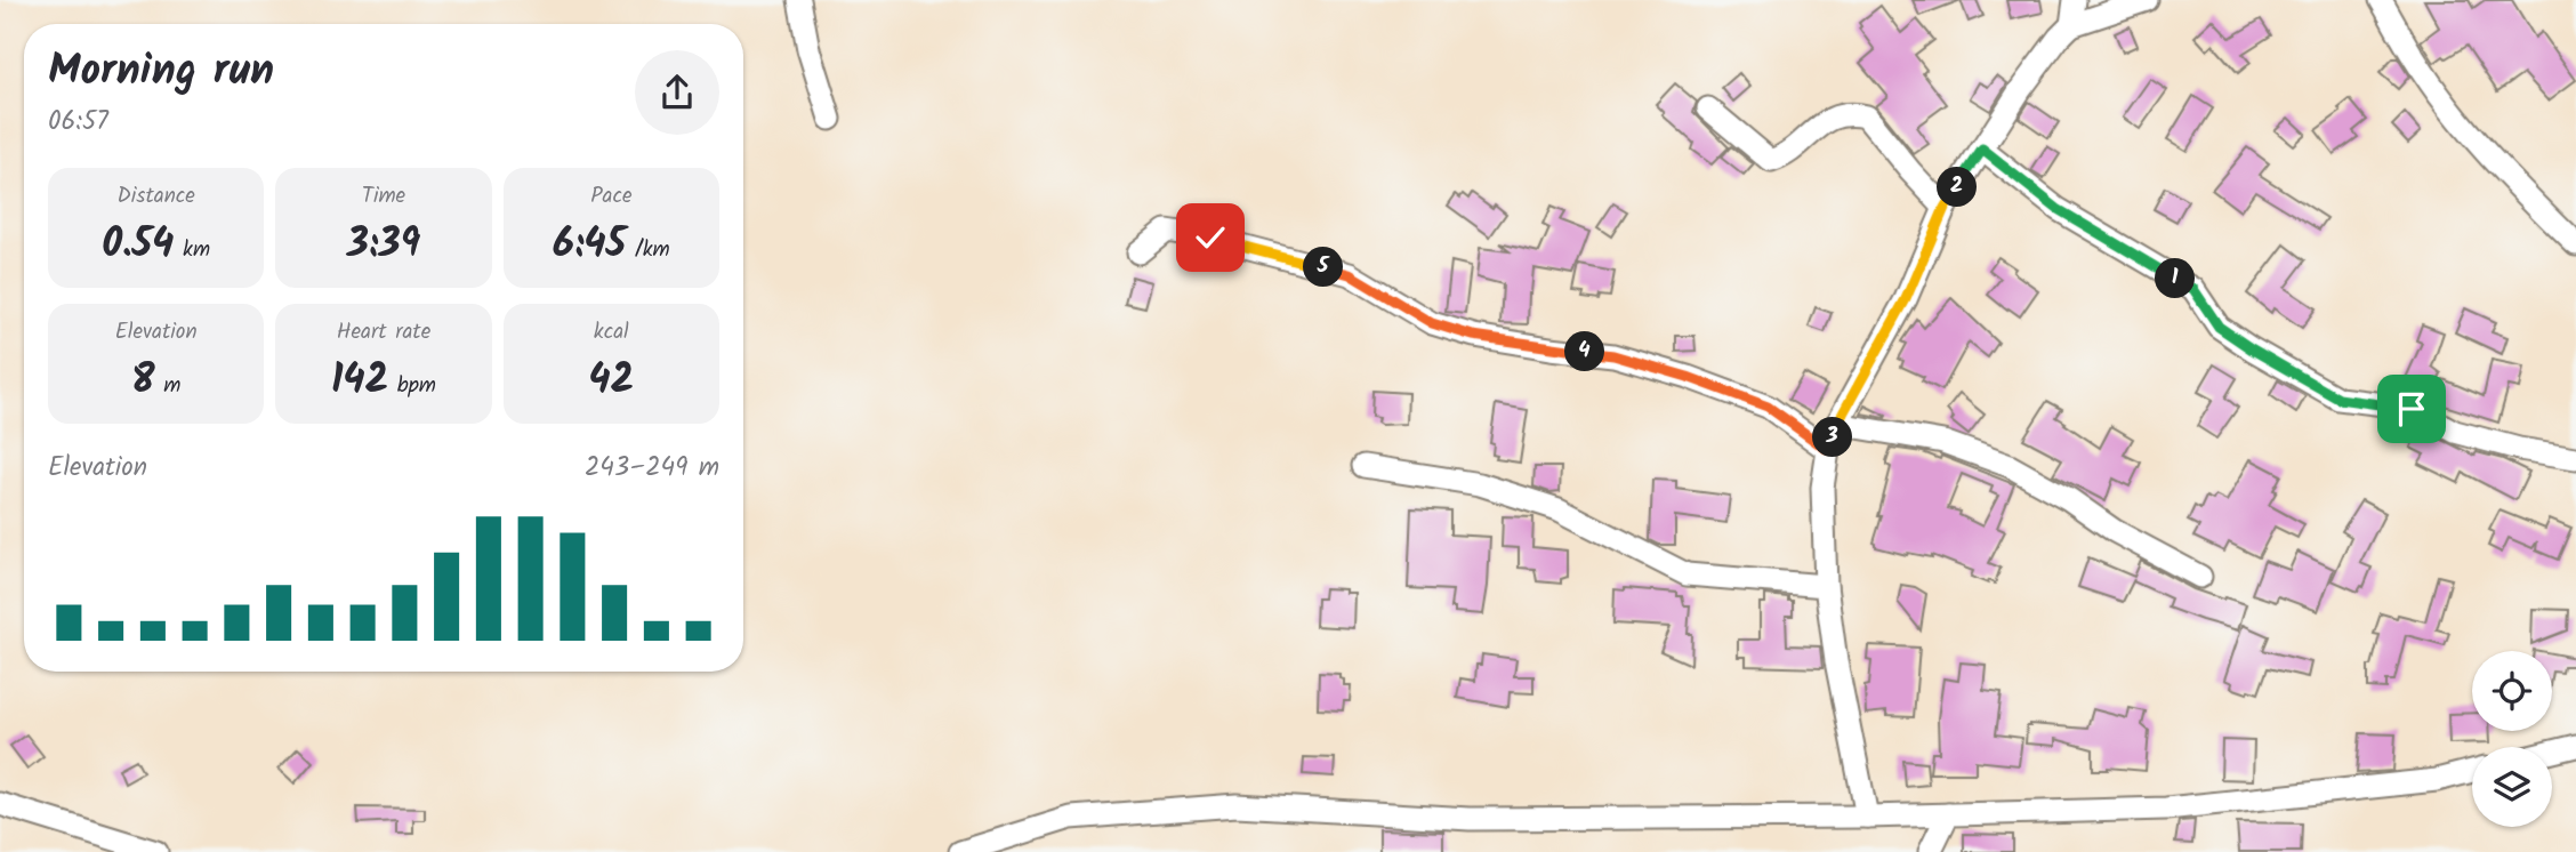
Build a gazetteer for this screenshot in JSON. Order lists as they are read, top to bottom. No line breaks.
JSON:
{"page":{"heading":["Morning run","06:57"],"stats":[["Distance","0.54 km"],["Time","3:39"],["Pace","6:45 /km"],["Elevation","8 m"],["Heart rate","142 bpm"],["kcal","42"]],"pins":["2","5","1","4","3"],"chart":["Elevation","243–249 m"]}}
